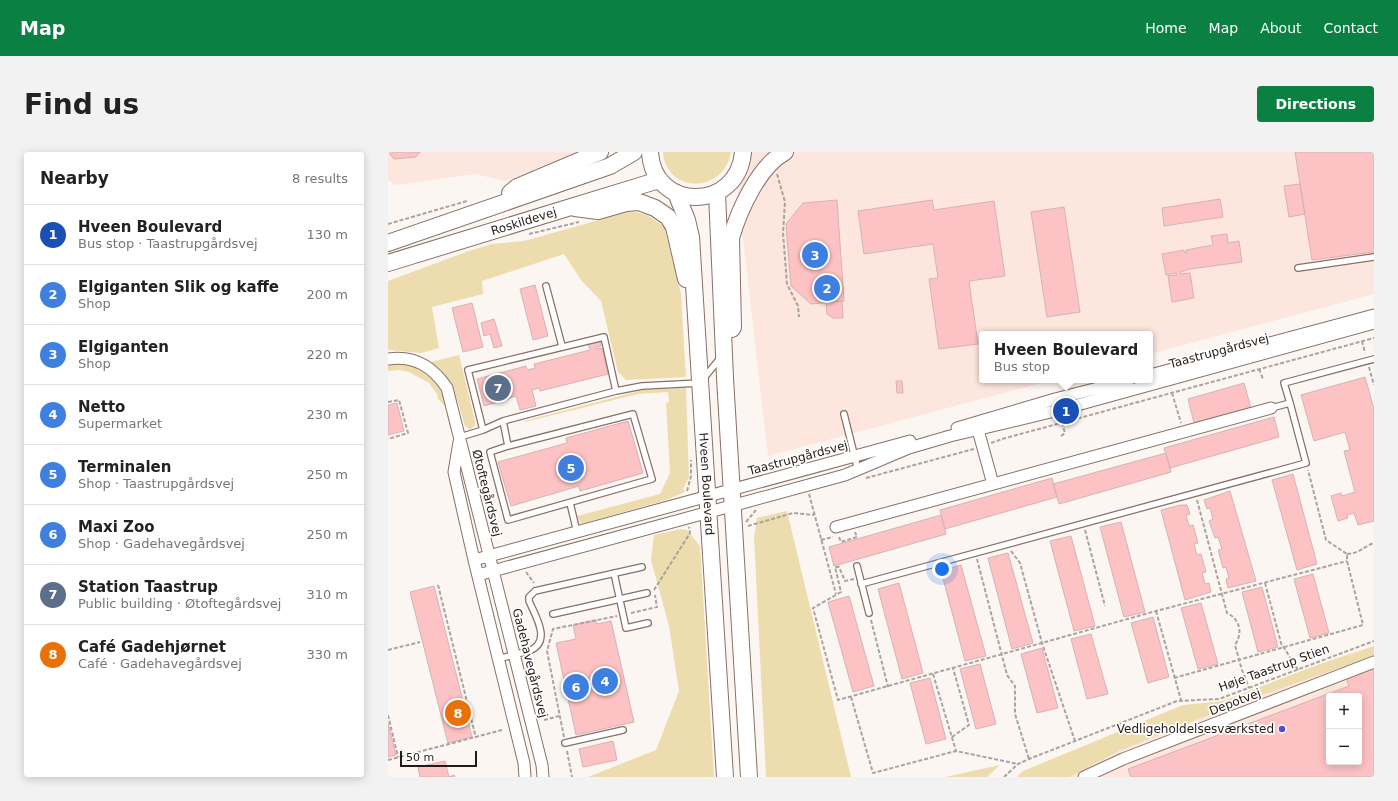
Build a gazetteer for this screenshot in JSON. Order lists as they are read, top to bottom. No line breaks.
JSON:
{"streets":{"main road":["Roskildevej","Hveen Boulevard"],"street":["Taastrupgårdsvej","Øtoftegårdsvej","Gadehavegårdsvej","Depotvej"],"path":["Høje Taastrup Stien"]},"crossings":[["Taastrupgårdsvej","Hveen Boulevard"],["Taastrupgårdsvej","Øtoftegårdsvej"],["Taastrupgårdsvej","Gadehavegårdsvej"],["Hveen Boulevard","Øtoftegårdsvej"],["Øtoftegårdsvej","Gadehavegårdsvej"]],"places":["Vedligeholdelsesværksted"],"scale_bar":"50 m","page":{"header":"Map","nav":["Home","Map","About","Contact"],"buttons":"Directions","title":"Find us","heading":["Nearby","8 results"],"list":[{"mark":"1","name":"Hveen Boulevard","note":"Bus stop · Taastrupgårdsvej","value":"130 m"},{"mark":"2","name":"Elgiganten Slik og kaffe","note":"Shop","value":"200 m"},{"mark":"3","name":"Elgiganten","note":"Shop","value":"220 m"},{"mark":"4","name":"Netto","note":"Supermarket","value":"230 m"},{"mark":"5","name":"Terminalen","note":"Shop · Taastrupgårdsvej","value":"250 m"},{"mark":"6","name":"Maxi Zoo","note":"Shop · Gadehavegårdsvej","value":"250 m"},{"mark":"7","name":"Station Taastrup","note":"Public building · Øtoftegårdsvej","value":"310 m"},{"mark":"8","name":"Café Gadehjørnet","note":"Café · Gadehavegårdsvej","value":"330 m"}],"pins":["3","2","7","1","5","4","6","8"],"popup":["Hveen Boulevard","Bus stop"],"map_buttons":["+","−"],"scale":"50 m"}}
